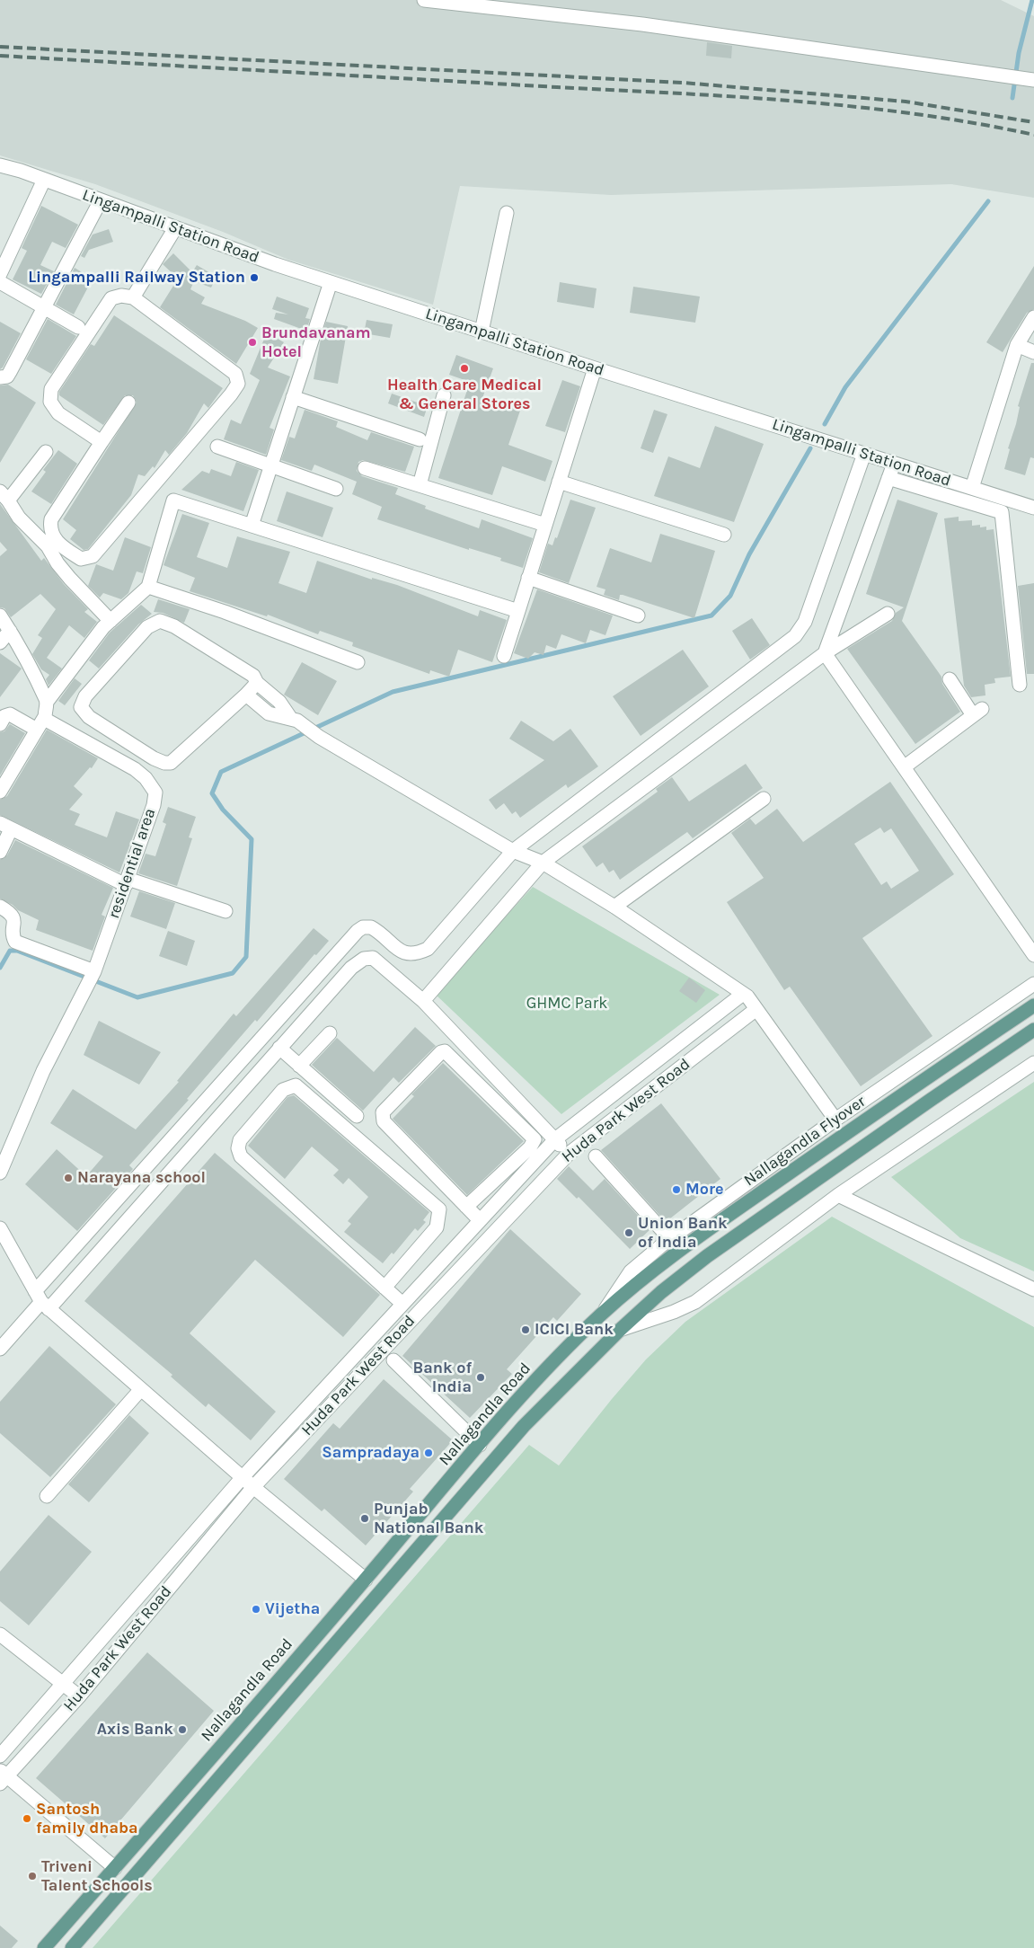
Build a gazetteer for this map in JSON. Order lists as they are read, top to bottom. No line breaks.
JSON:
{"streets":{"main road":["Nallagandla Flyover","Nallagandla Road"],"street":["Lingampalli Station Road","residential area","Huda Park West Road"]},"crossings":[["Nallagandla Flyover","Nallagandla Road"]],"parks":["GHMC Park"],"places":["Lingampalli Railway Station","Brundavanam Hotel","Health Care Medical & General Stores","Narayana school","More","Union Bank of India","ICICI Bank","Bank of India","Sampradaya","Punjab National Bank","Vijetha","Axis Bank","Santosh family dhaba","Triveni Talent Schools"]}
